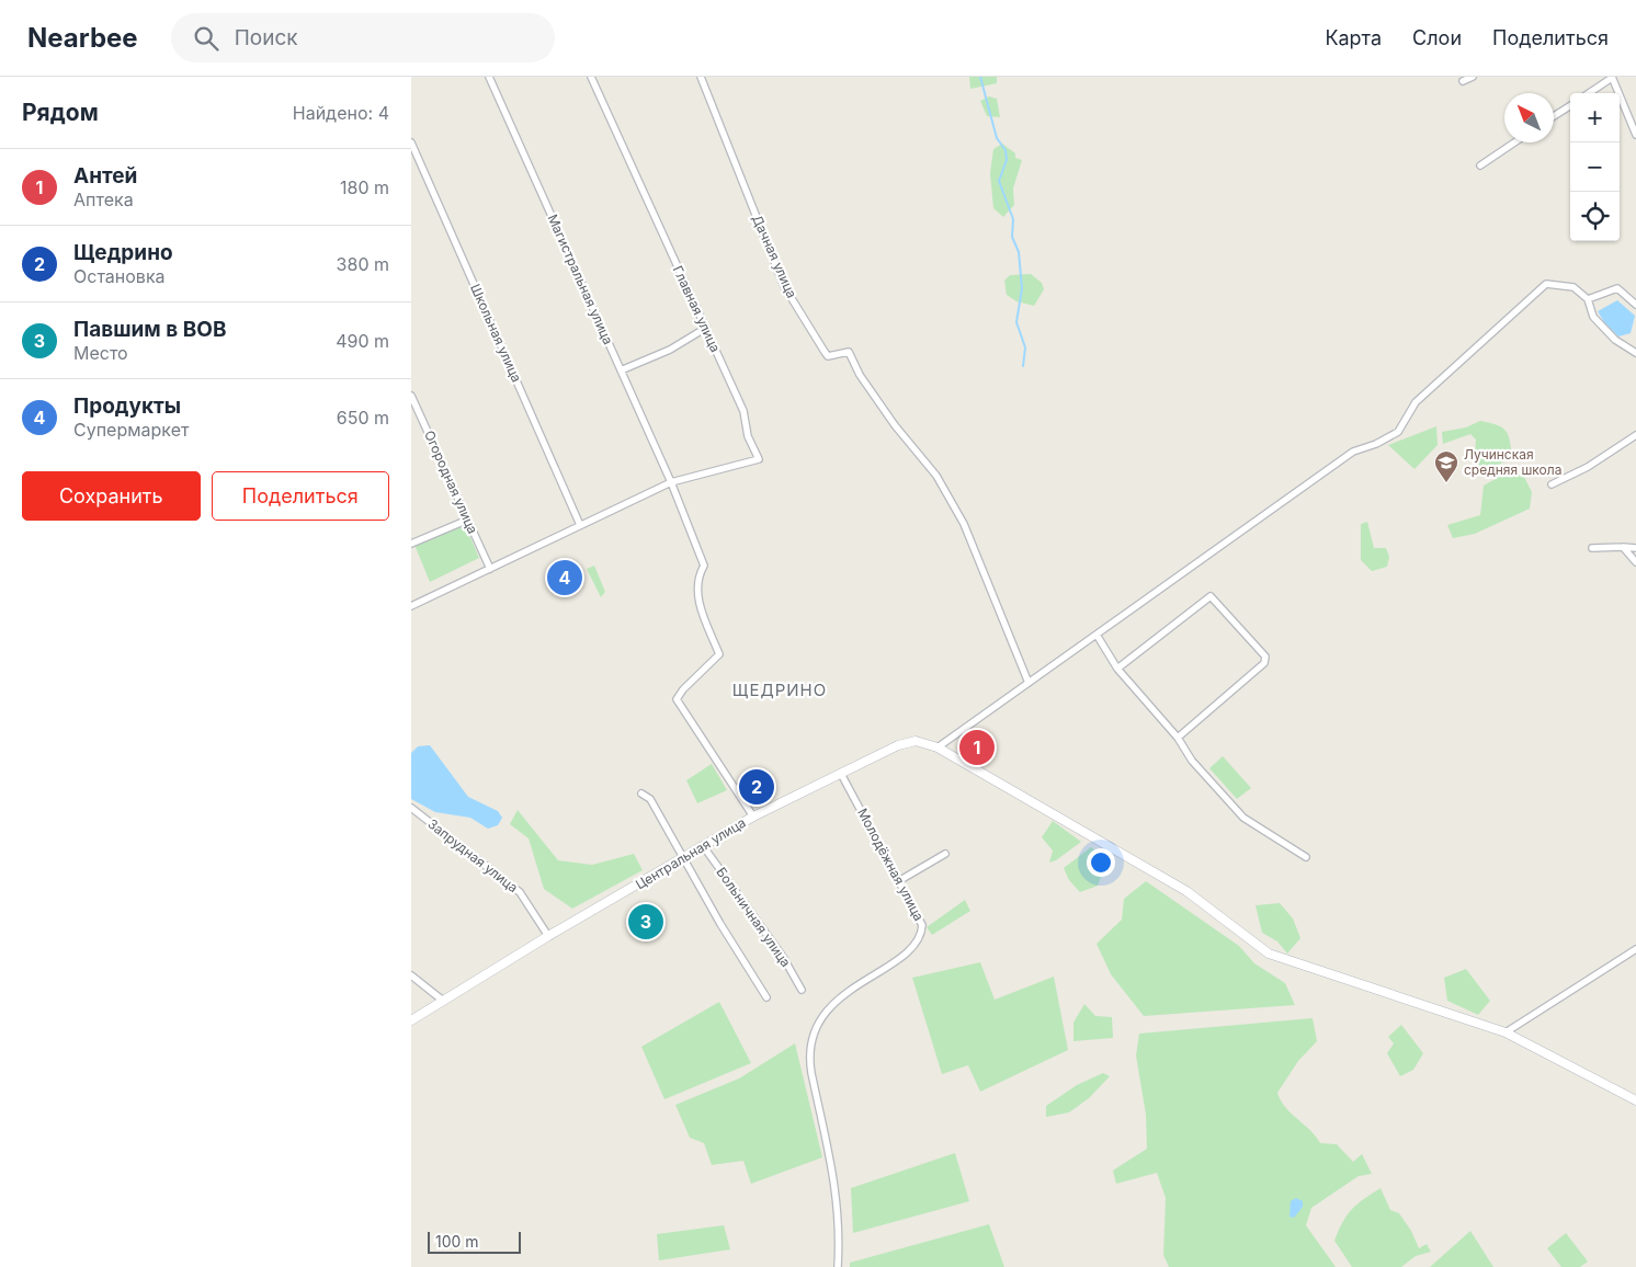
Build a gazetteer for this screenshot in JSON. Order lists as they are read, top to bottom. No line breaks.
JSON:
{"streets":{"street":["Дачная улица","Магистральная улица","Главная улица","Школьная улица","Огородная улица","Центральная улица","Запрудная улица","Молодёжная улица","Больничная улица"]},"crossings":[["Магистральная улица","Главная улица"],["Магистральная улица","Центральная улица"],["Центральная улица","Запрудная улица"],["Центральная улица","Молодёжная улица"],["Центральная улица","Больничная улица"]],"districts":["ЩЕДРИНО"],"places":{"school or university":["Лучинская средняя школа"]},"scale_bar":"100 m","north":"top left","page":{"header":"Nearbee","search":"Поиск","nav":["Карта","Слои","Поделиться"],"heading":["Рядом","Найдено: 4"],"map_buttons":["+","−"],"list":[{"mark":"1","name":"Антей","note":"Аптека","value":"180 m"},{"mark":"2","name":"Щедрино","note":"Остановка","value":"380 m"},{"mark":"3","name":"Павшим в ВОВ","note":"Место","value":"490 m"},{"mark":"4","name":"Продукты","note":"Супермаркет","value":"650 m"}],"buttons":["Сохранить","Поделиться"],"pins":["4","1","2","3"],"scale":"100 m"}}
